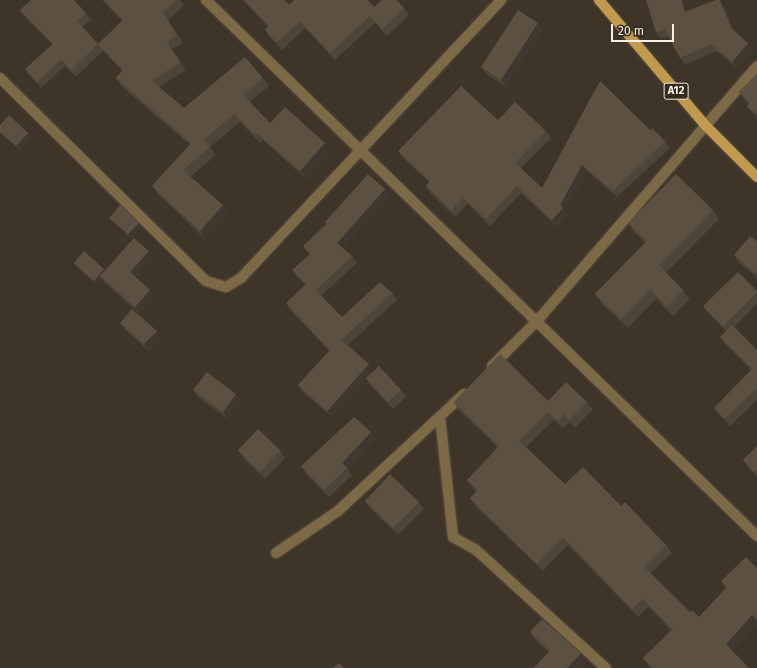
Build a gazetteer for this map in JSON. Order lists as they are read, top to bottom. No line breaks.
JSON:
{"streets":{"main road":["A12"]},"scale_bar":"20 m"}
